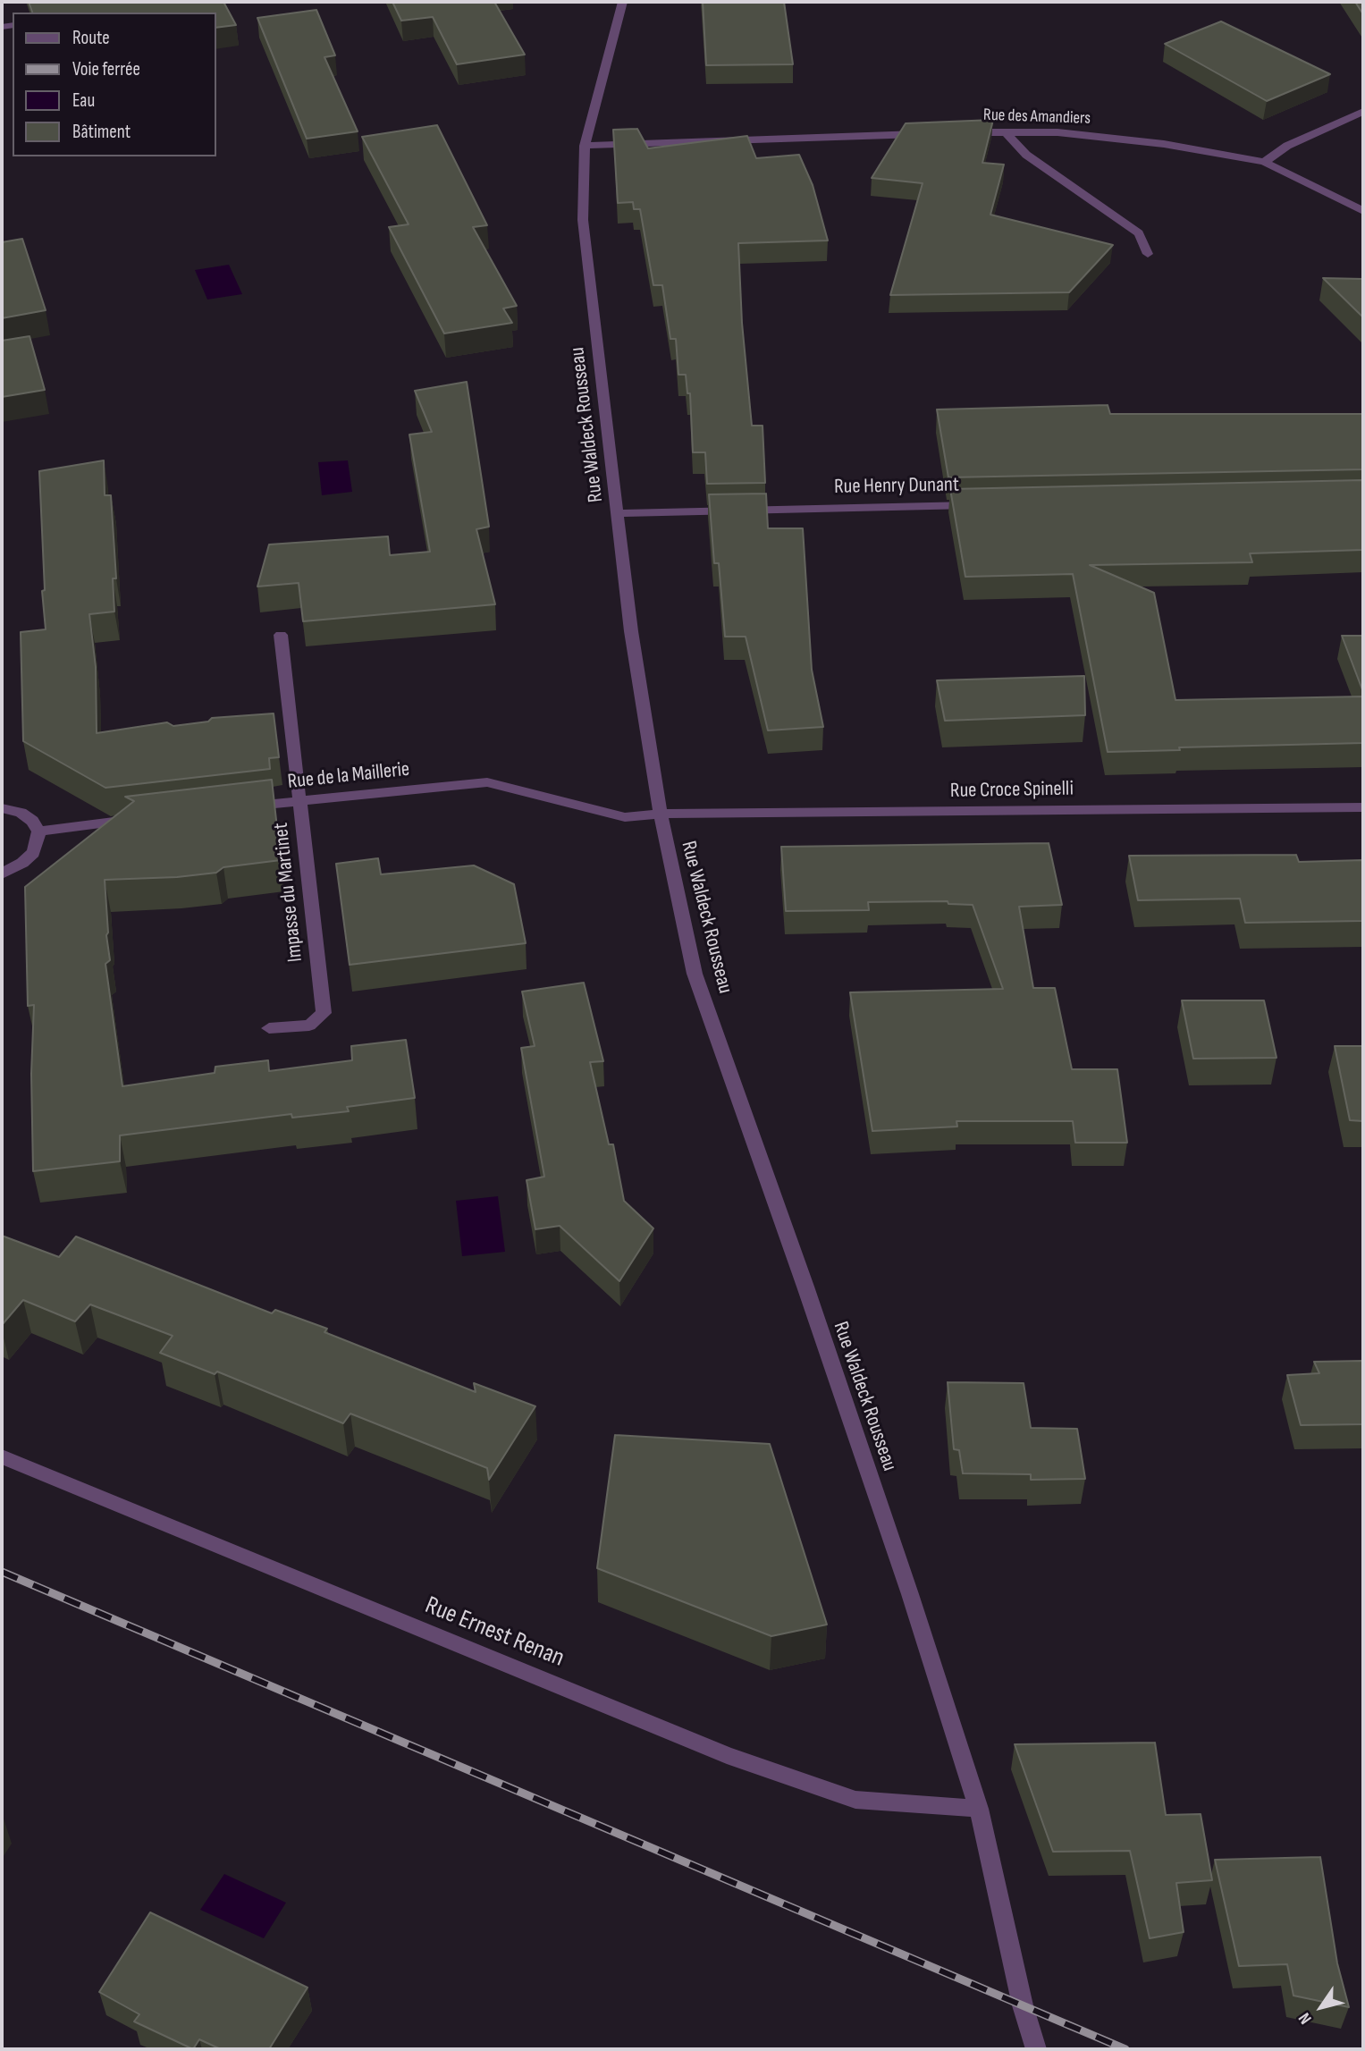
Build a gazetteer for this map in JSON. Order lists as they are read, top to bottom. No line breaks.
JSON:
{"streets":{"street":["Rue des Amandiers","Rue Waldeck Rousseau","Rue Henry Dunant","Rue de la Maillerie","Rue Croce Spinelli","Impasse du Martinet","Rue Ernest Renan"]},"crossings":[["Rue Waldeck Rousseau","Rue Henry Dunant"],["Rue Waldeck Rousseau","Rue de la Maillerie"],["Rue Waldeck Rousseau","Rue Croce Spinelli"],["Rue Waldeck Rousseau","Rue Ernest Renan"],["Rue de la Maillerie","Rue Croce Spinelli"],["Rue de la Maillerie","Impasse du Martinet"]],"legend":["Route","Voie ferrée","Eau","Bâtiment"],"north":"bottom left"}
